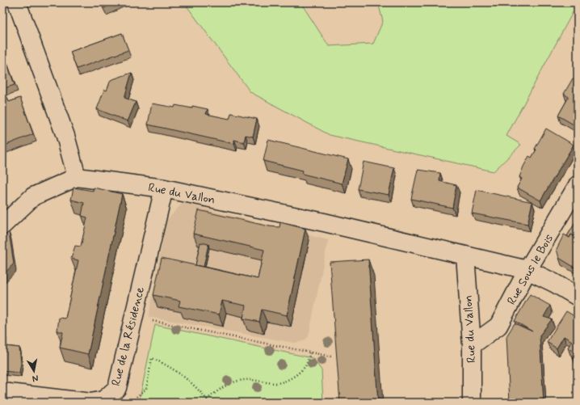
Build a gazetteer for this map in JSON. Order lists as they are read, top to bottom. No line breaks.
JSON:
{"streets":{"street":["Rue du Vallon","Rue Sous le Bois","Rue de la Résidence"]},"crossings":[["Rue du Vallon","Rue Sous le Bois"],["Rue du Vallon","Rue de la Résidence"]],"north":"bottom"}
